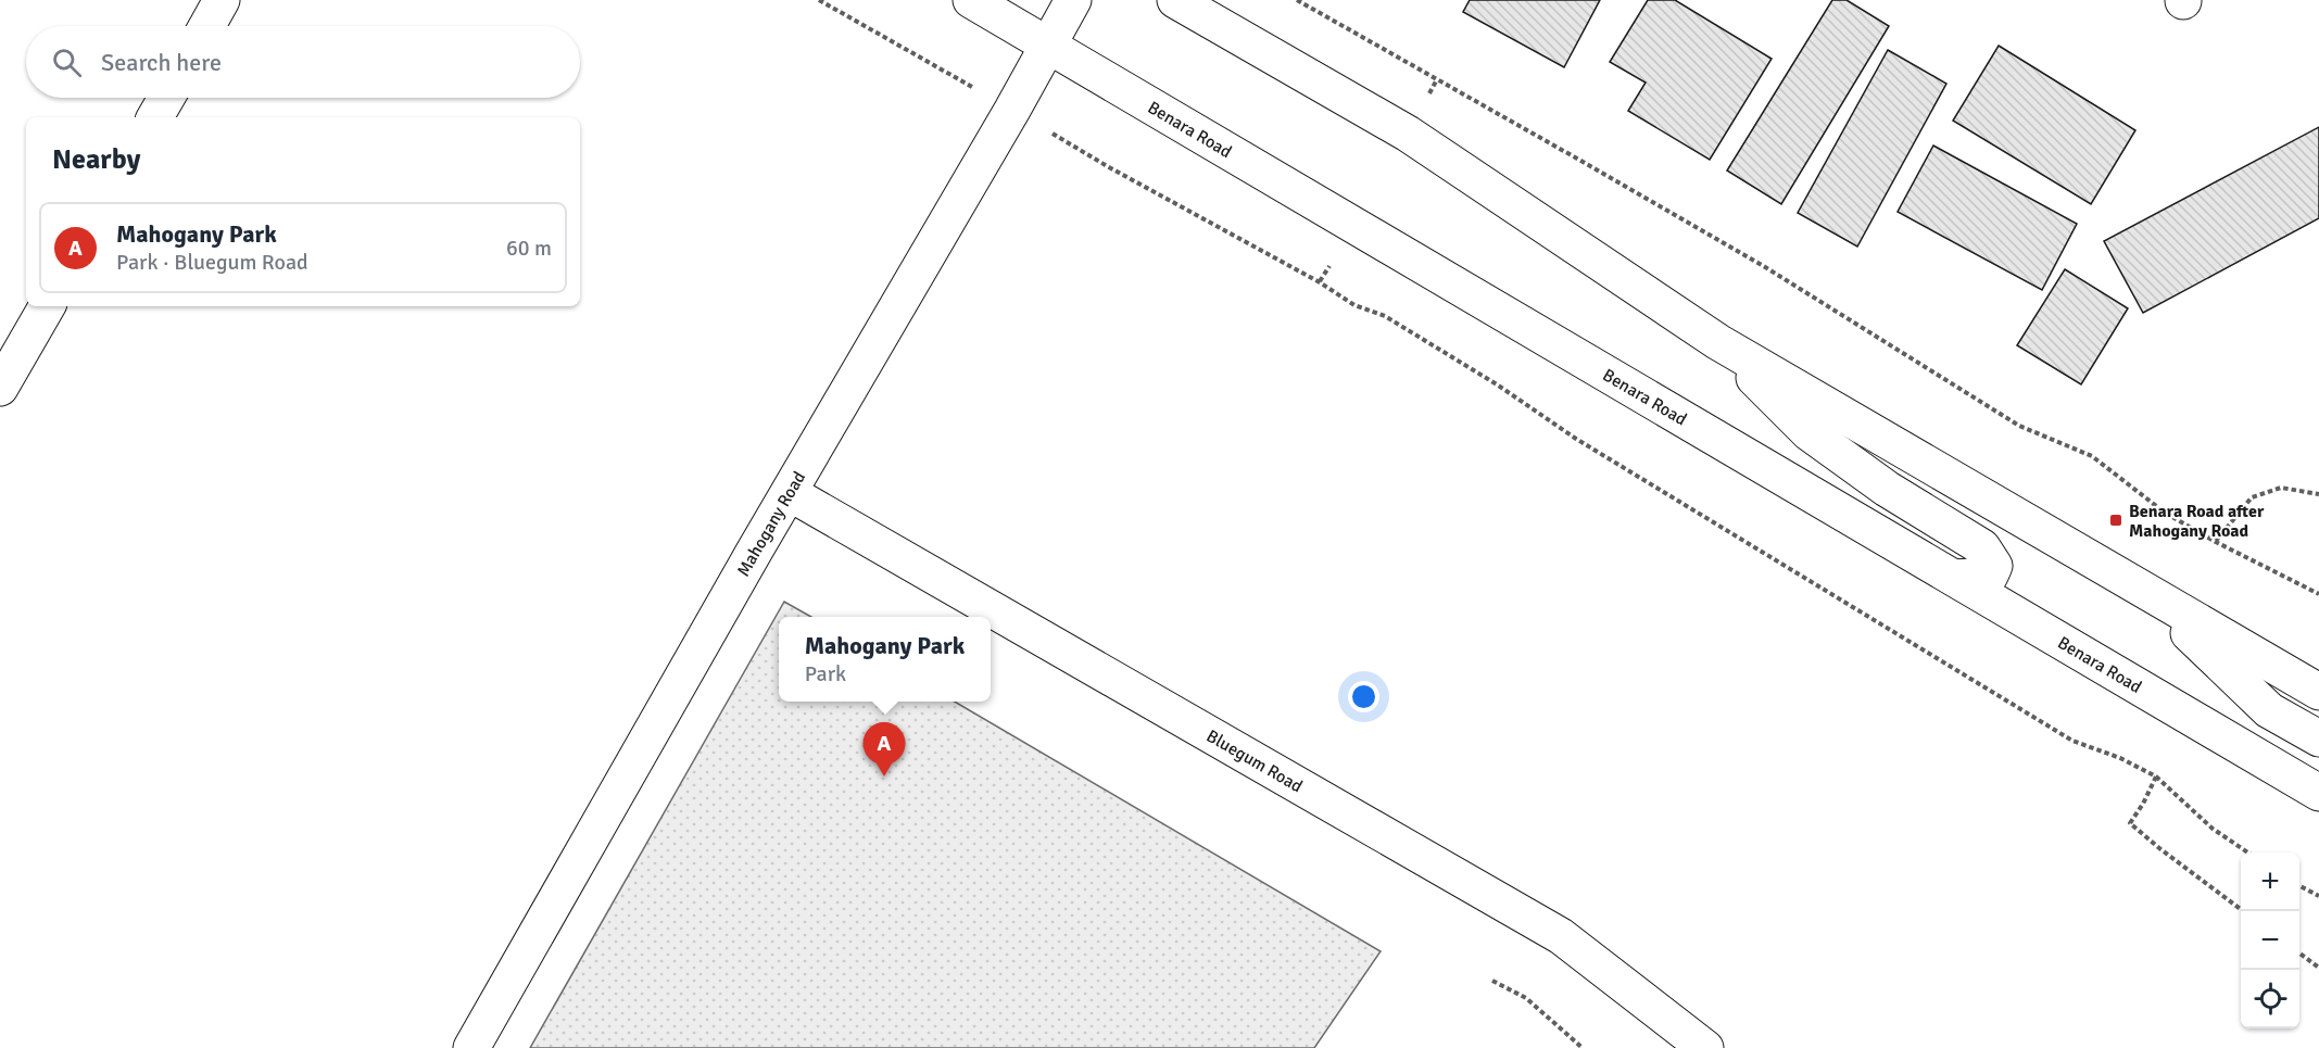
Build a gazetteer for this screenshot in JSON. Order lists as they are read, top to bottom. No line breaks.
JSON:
{"streets":{"main road":["Benara Road","Mahogany Road","Bluegum Road"]},"crossings":[["Benara Road","Mahogany Road"],["Mahogany Road","Bluegum Road"]],"places":{"transit":["Benara Road after Mahogany Road"]},"page":{"search":"Search here","heading":"Nearby","list":[{"mark":"A","name":"Mahogany Park","note":"Park · Bluegum Road","value":"60 m"}],"popup":["Mahogany Park","Park"],"pins":"A","map_buttons":["+","−"]}}
